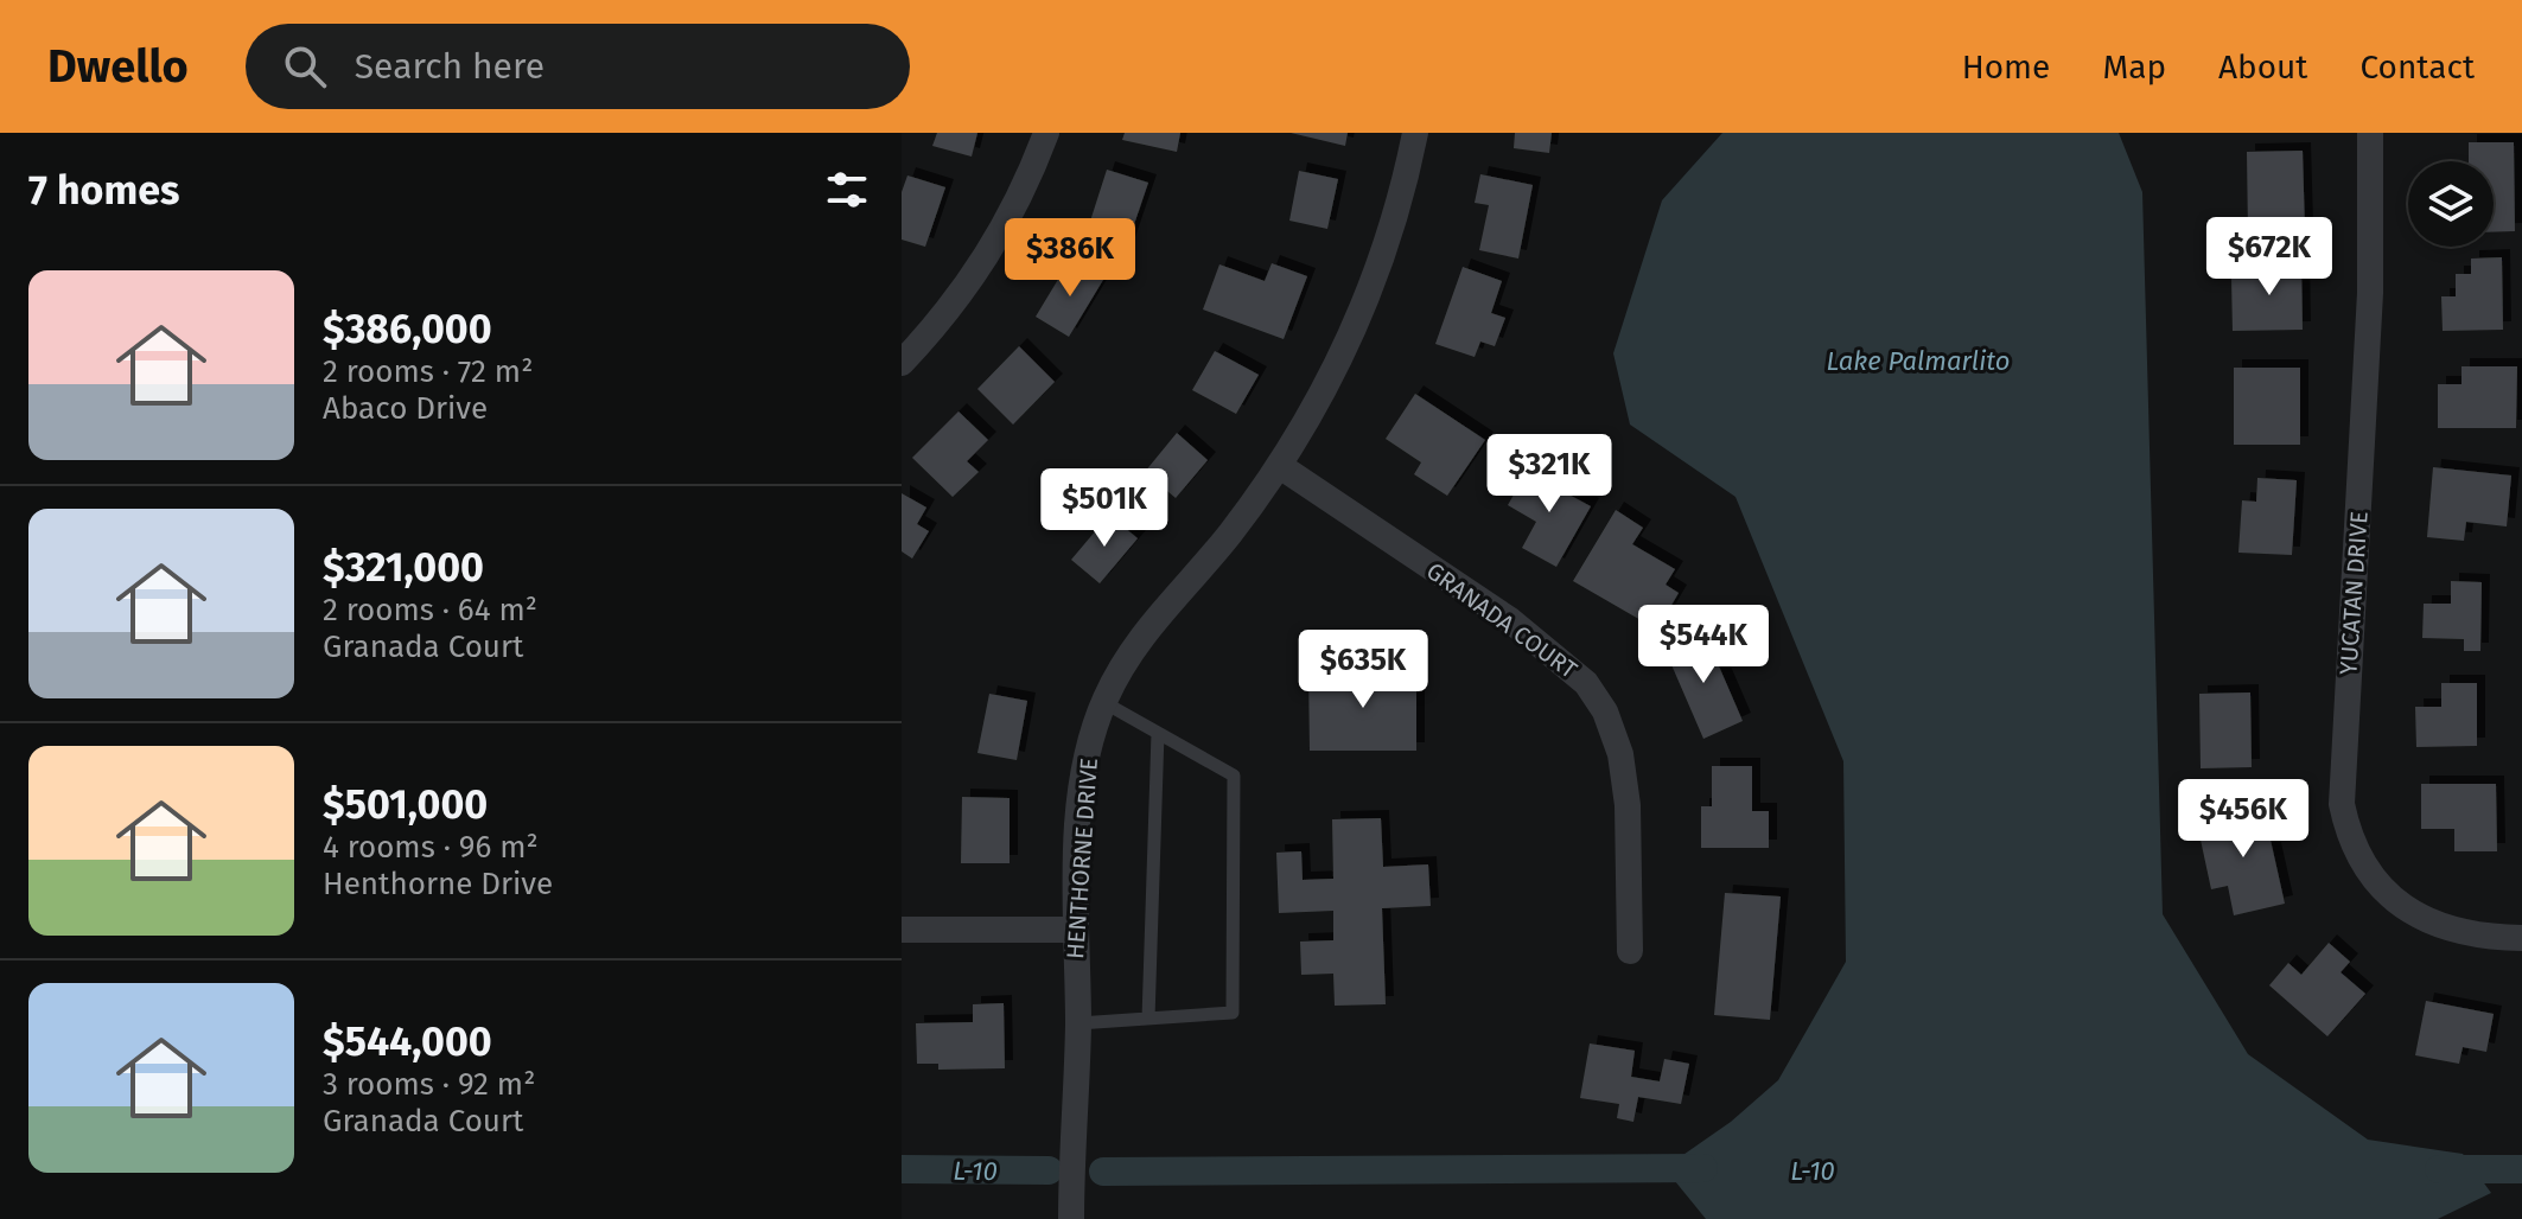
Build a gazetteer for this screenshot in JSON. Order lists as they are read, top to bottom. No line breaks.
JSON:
{"streets":{"street":["YUCATAN DRIVE","GRANADA COURT","HENTHORNE DRIVE"]},"crossings":[["GRANADA COURT","HENTHORNE DRIVE"]],"water":["Lake Palmarlito","L-10"],"page":{"header":"Dwello","search":"Search here","nav":["Home","Map","About","Contact"],"heading":"7 homes","price":["$672K","$386K","$321K","$501K","$544K","$635K","$456K"],"list":[{"name":"$386,000","note":"2 rooms · 72 m² · Abaco Drive"},{"name":"$321,000","note":"2 rooms · 64 m² · Granada Court"},{"name":"$501,000","note":"4 rooms · 96 m² · Henthorne Drive"},{"name":"$544,000","note":"3 rooms · 92 m² · Granada Court"}]}}
